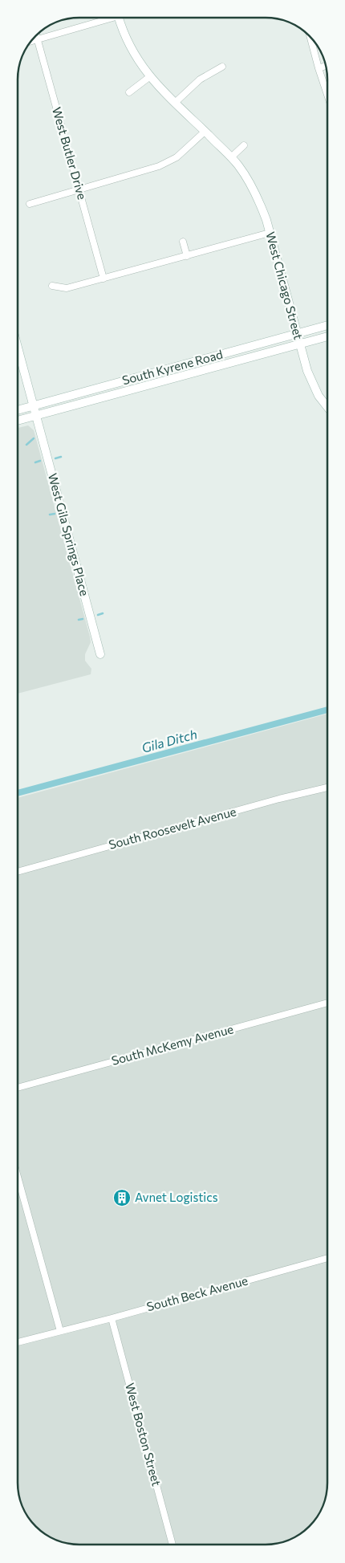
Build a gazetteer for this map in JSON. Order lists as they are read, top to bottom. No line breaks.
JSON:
{"streets":{"street":["West Butler Drive","West Chicago Street","South Kyrene Road","West Gila Springs Place","South Roosevelt Avenue","South McKemy Avenue","South Beck Avenue","West Boston Street"]},"crossings":[["West Chicago Street","South Kyrene Road"],["South Kyrene Road","West Gila Springs Place"],["South Beck Avenue","West Boston Street"]],"water":["Gila Ditch"],"places":{"building":["Avnet Logistics"]}}
